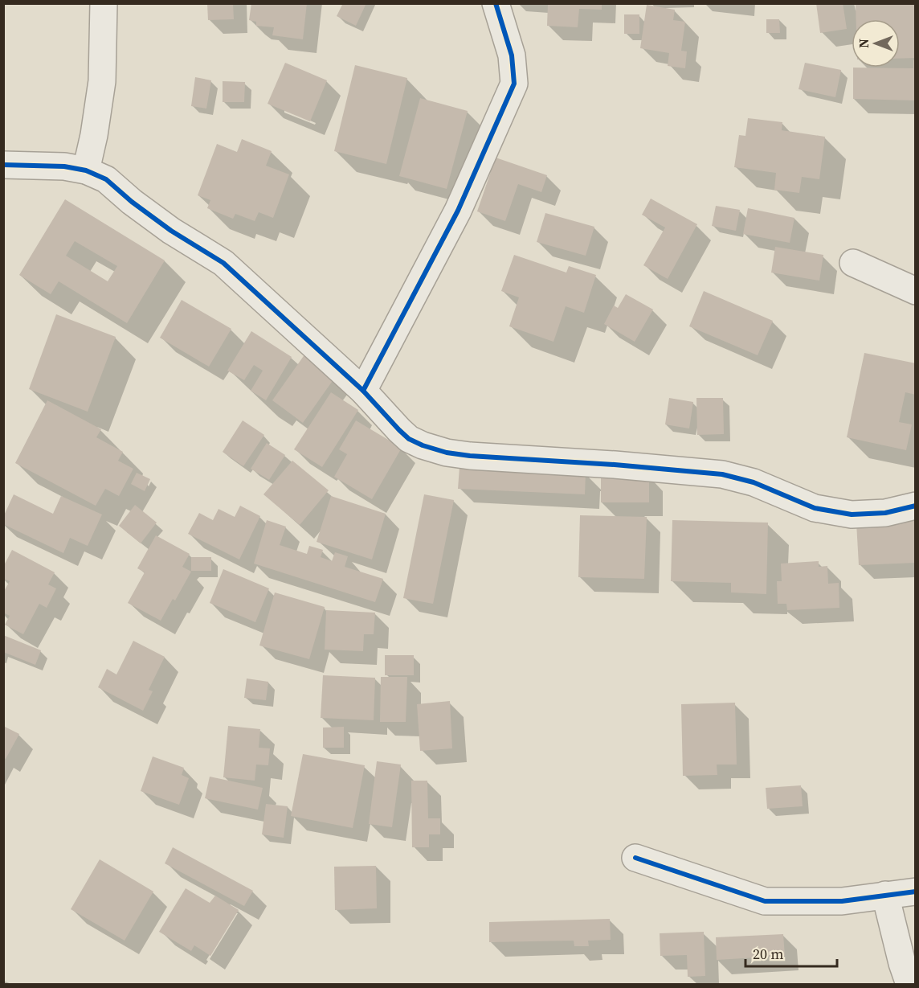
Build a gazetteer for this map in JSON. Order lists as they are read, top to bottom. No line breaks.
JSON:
{"scale_bar":"20 m","north":"left"}
